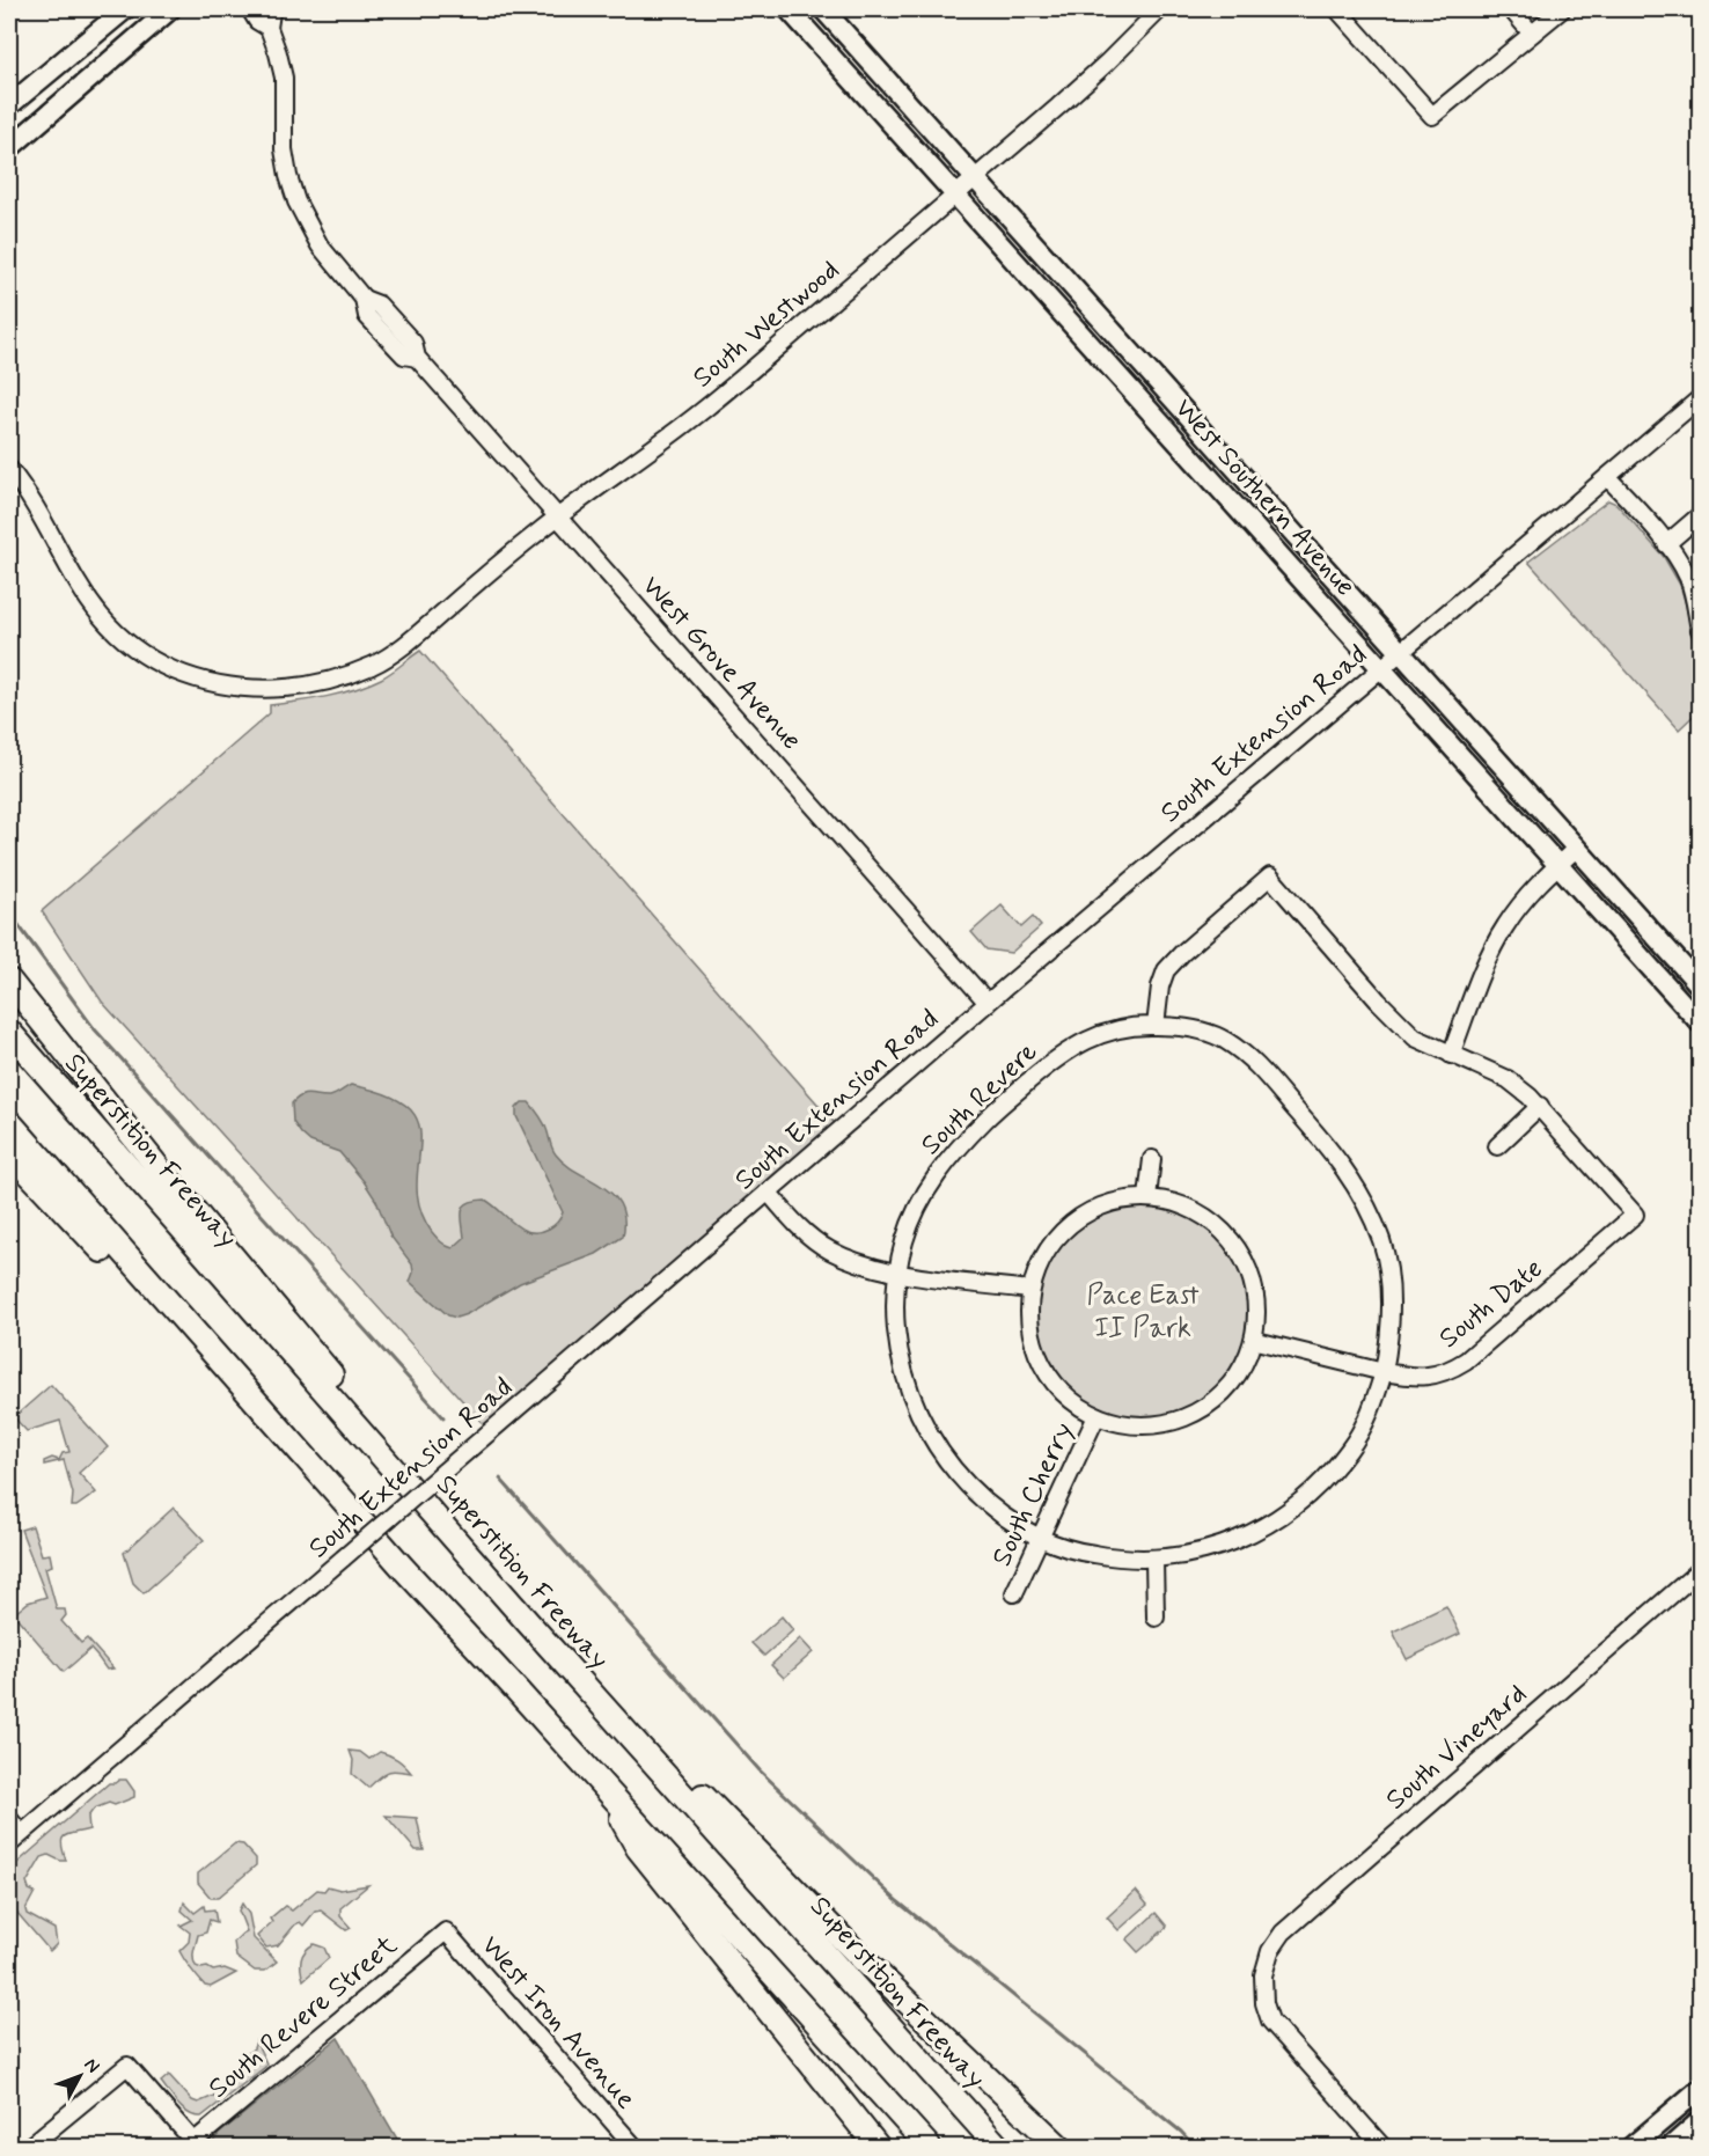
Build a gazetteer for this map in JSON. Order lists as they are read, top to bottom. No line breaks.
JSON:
{"streets":{"highway":["Superstition Freeway"],"main road":["West Southern Avenue"],"street":["South Westwood","West Grove Avenue","South Extension Road","South Revere","South Date","South Cherry","South Vineyard","South Revere Street","West Iron Avenue"]},"crossings":[["South Westwood","West Southern Avenue"],["South Westwood","West Grove Avenue"],["West Southern Avenue","South Extension Road"],["West Grove Avenue","South Extension Road"],["South Revere","South Date"],["South Revere","South Cherry"],["South Date","South Cherry"],["South Revere Street","West Iron Avenue"]],"parks":["Pace East II Park"],"north":"top right"}
